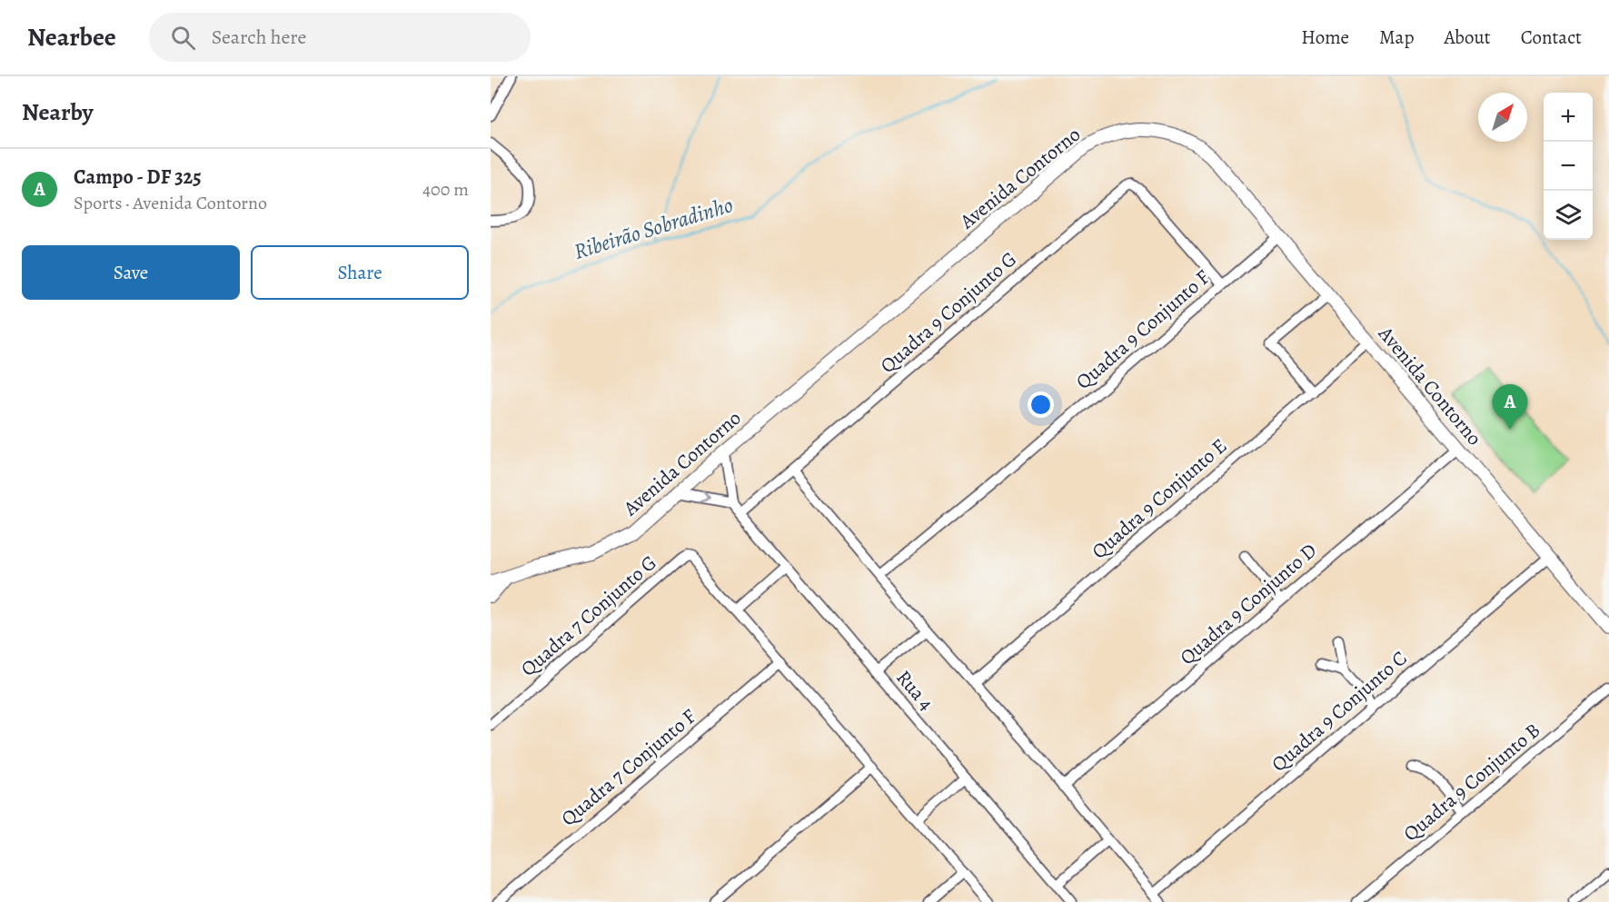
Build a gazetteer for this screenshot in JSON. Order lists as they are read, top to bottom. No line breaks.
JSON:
{"streets":{"main road":["Avenida Contorno"],"street":["Quadra 9 Conjunto G","Quadra 9 Conjunto F","Quadra 9 Conjunto E","Quadra 9 Conjunto D","Quadra 7 Conjunto G","Rua 4","Quadra 9 Conjunto C","Quadra 7 Conjunto F","Quadra 9 Conjunto B"]},"crossings":[["Avenida Contorno","Quadra 9 Conjunto F"],["Avenida Contorno","Quadra 9 Conjunto E"],["Avenida Contorno","Quadra 9 Conjunto D"],["Avenida Contorno","Quadra 9 Conjunto C"],["Quadra 9 Conjunto G","Quadra 9 Conjunto F"],["Quadra 9 Conjunto G","Rua 4"]],"water":["Ribeirão Sobradinho"],"north":"top right","page":{"header":"Nearbee","search":"Search here","nav":["Home","Map","About","Contact"],"heading":"Nearby","map_buttons":["+","−"],"list":[{"mark":"A","name":"Campo - DF 325","note":"Sports · Avenida Contorno","value":"400 m"}],"buttons":["Save","Share"],"pins":"A"}}
